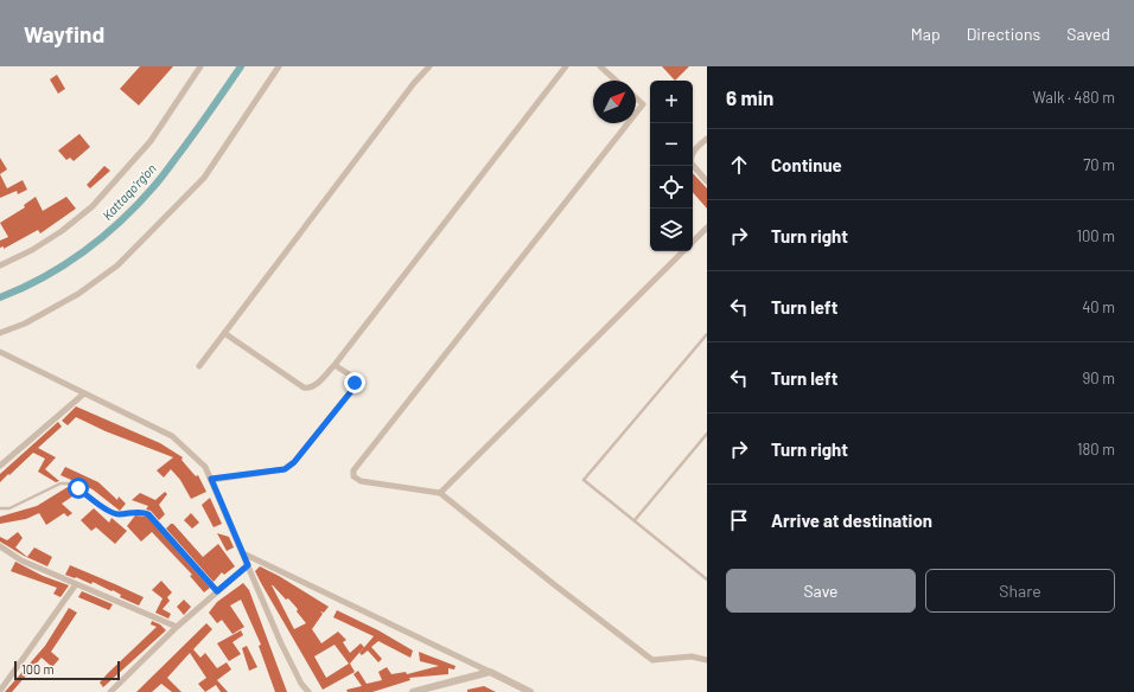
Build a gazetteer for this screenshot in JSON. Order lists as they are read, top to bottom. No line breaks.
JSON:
{"water":["Kattaqo'rg'on"],"scale_bar":"100 m","north":"top right","page":{"header":"Wayfind","nav":["Map","Directions","Saved"],"heading":["6 min","Walk · 480 m"],"map_buttons":["+","−"],"list":[["Continue","70 m"],["Turn right","100 m"],["Turn left","40 m"],["Turn left","90 m"],["Turn right","180 m"],"Arrive at destination"],"buttons":["Save","Share"],"scale":"100 m"}}
